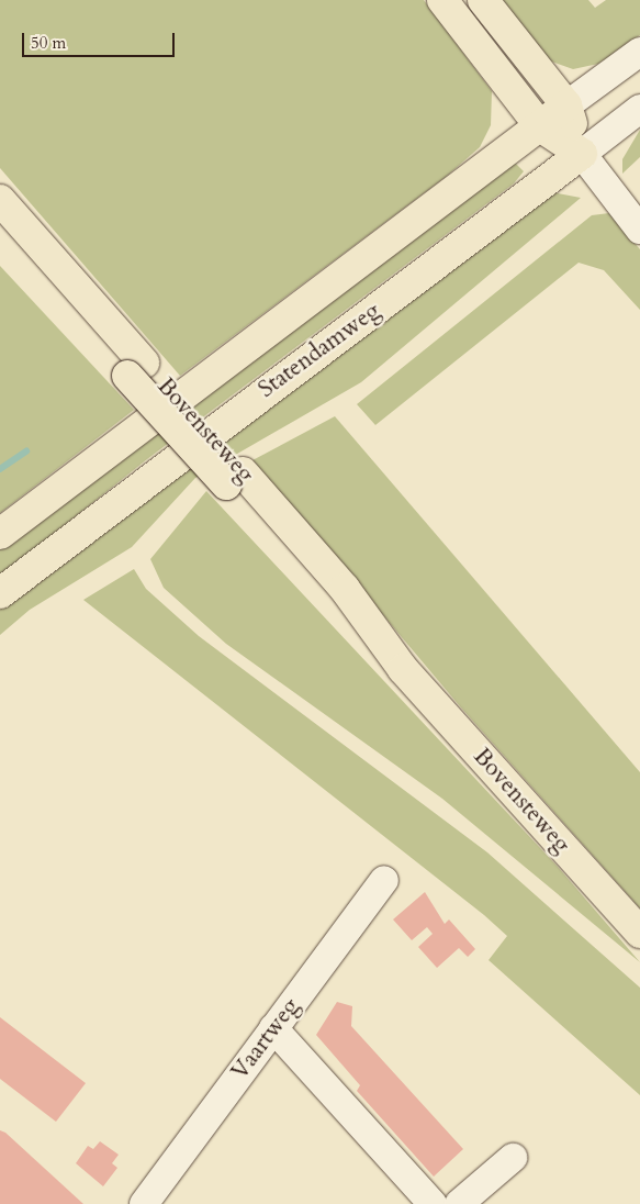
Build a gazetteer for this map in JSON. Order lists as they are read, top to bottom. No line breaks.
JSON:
{"streets":{"main road":["Statendamweg","Bovensteweg"],"street":["Vaartweg"]},"scale_bar":"50 m"}
